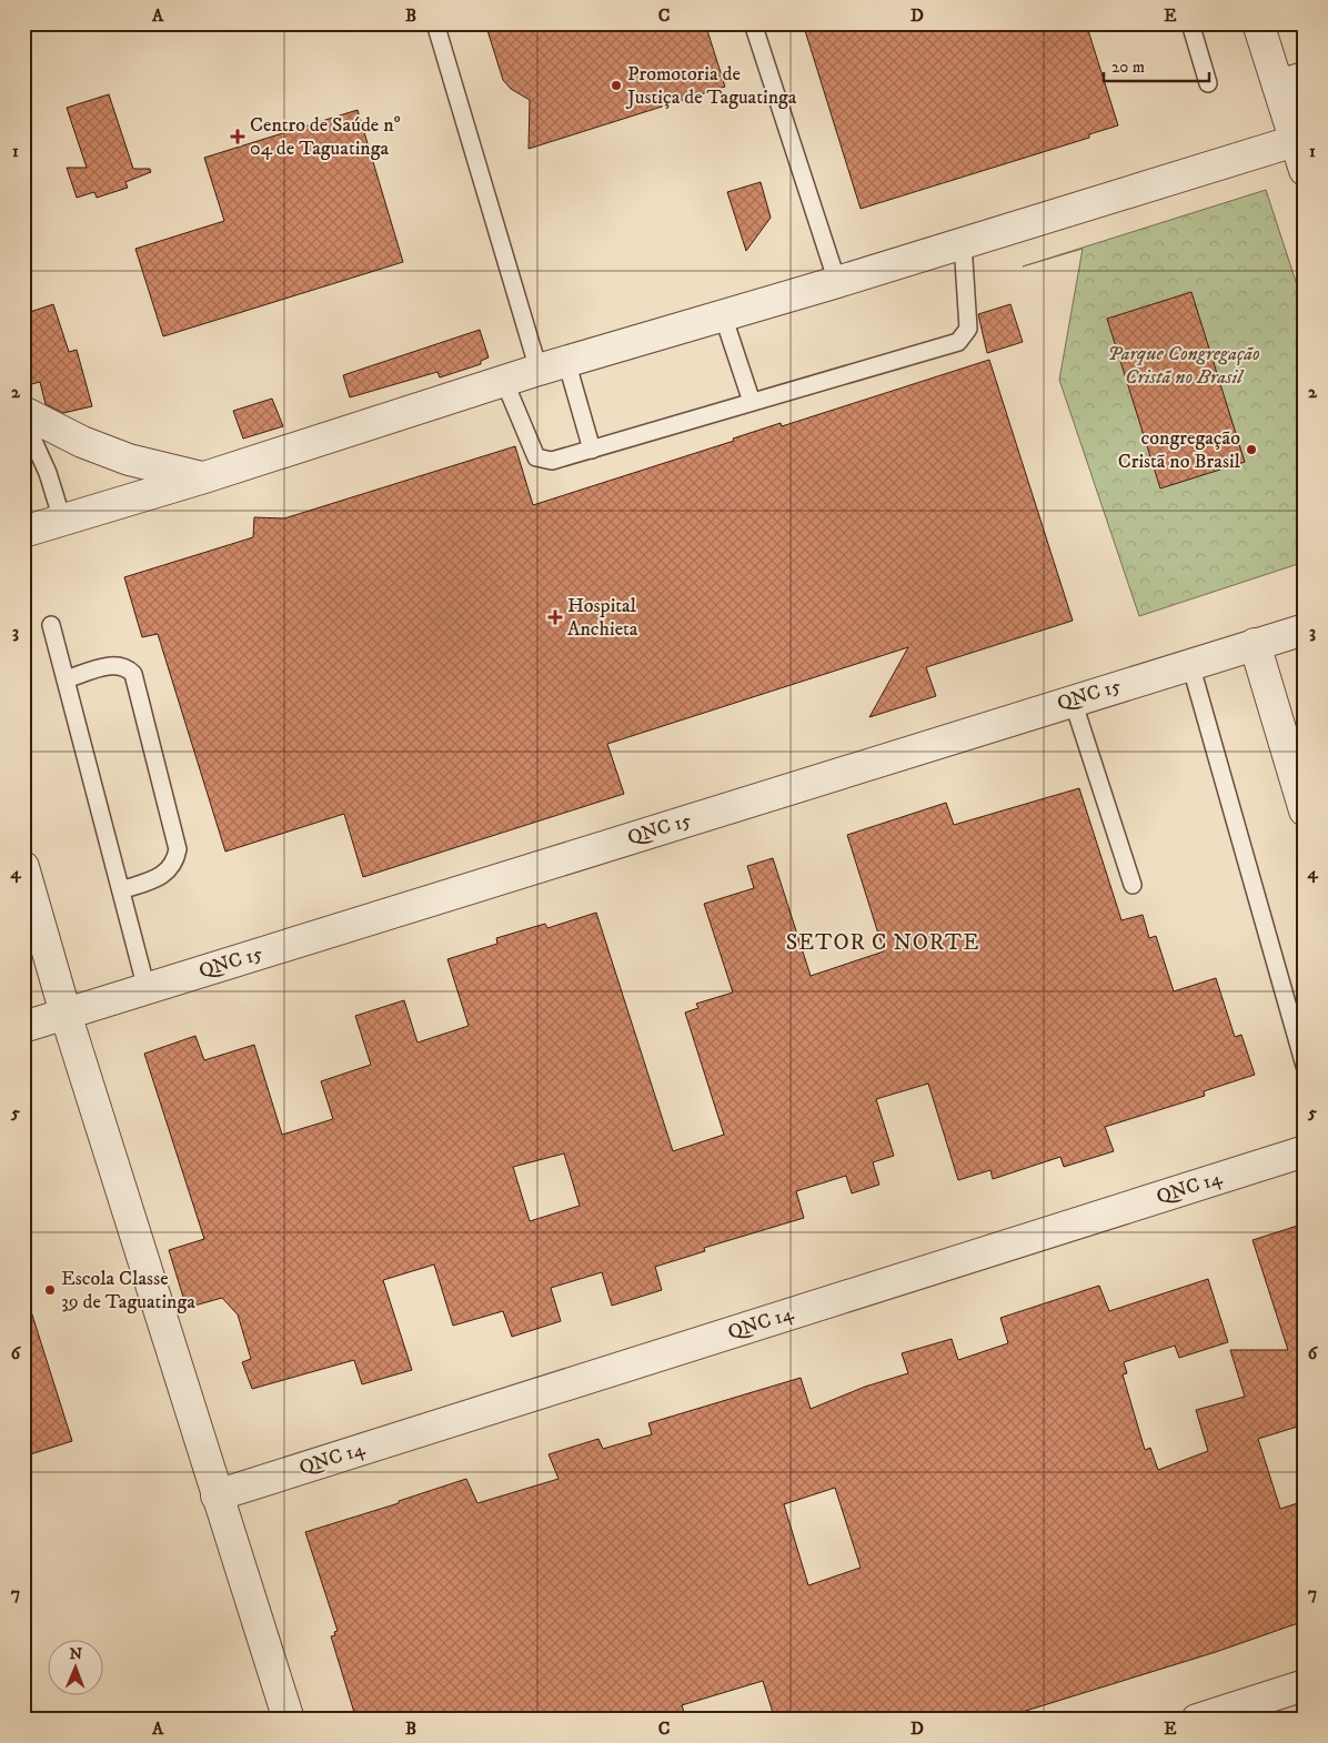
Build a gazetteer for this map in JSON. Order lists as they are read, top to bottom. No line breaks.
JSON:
{"streets":{"street":["QNC 15","QNC 14"]},"districts":["SETOR C NORTE"],"parks":["Parque Congregação Cristã no Brasil"],"places":{"other":["Promotoria de Justiça de Taguatinga","congregação Cristã no Brasil","Escola Classe 39 de Taguatinga"],"health":["Centro de Saúde nº 04 de Taguatinga","Hospital Anchieta"]},"scale_bar":"20 m","north":"top","grid":{"columns":["A","B","C","D","E"],"rows":["1","2","3","4","5","6","7"]}}
